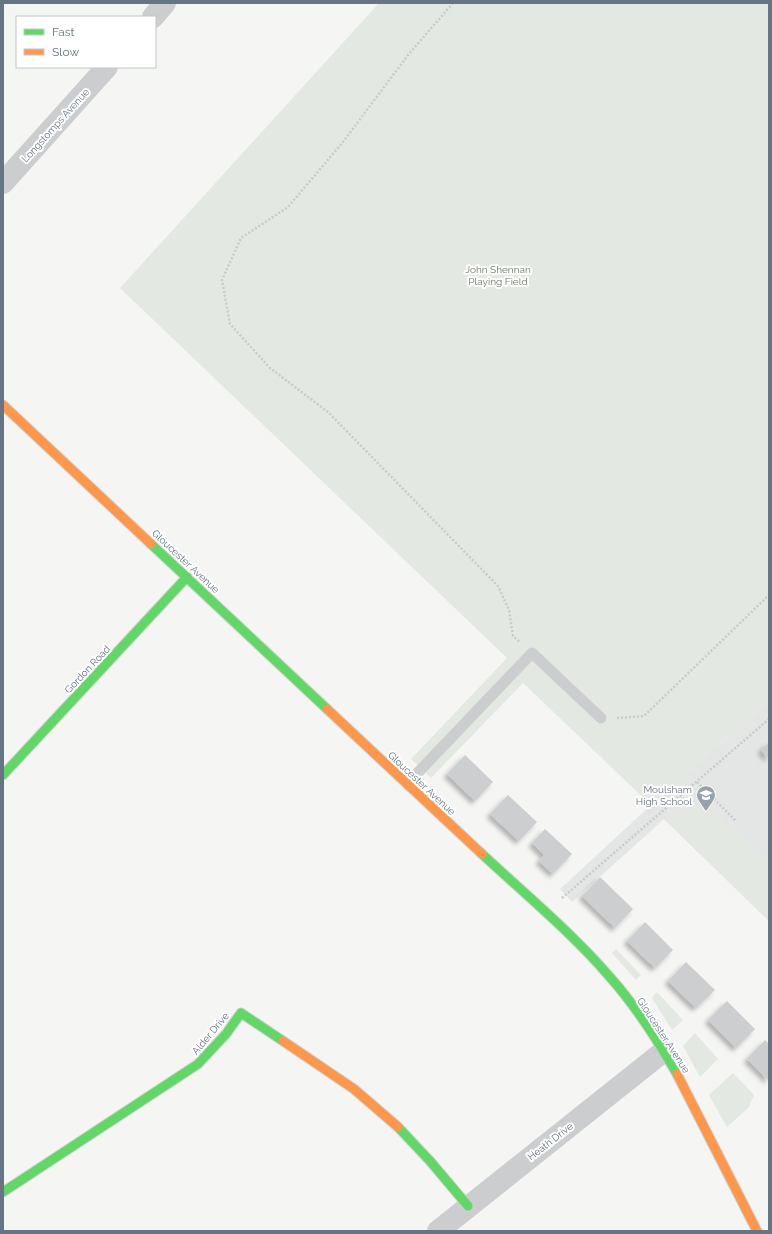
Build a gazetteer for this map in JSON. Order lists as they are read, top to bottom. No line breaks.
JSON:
{"streets":{"street":["Longstomps Avenue","Gloucester Avenue","Gordon Road","Alder Drive","Heath Drive"]},"crossings":[["Gloucester Avenue","Gordon Road"],["Gloucester Avenue","Heath Drive"],["Alder Drive","Heath Drive"]],"parks":["John Shennan Playing Field"],"places":{"school or university":["Moulsham High School"]},"legend":["Fast","Slow"]}
